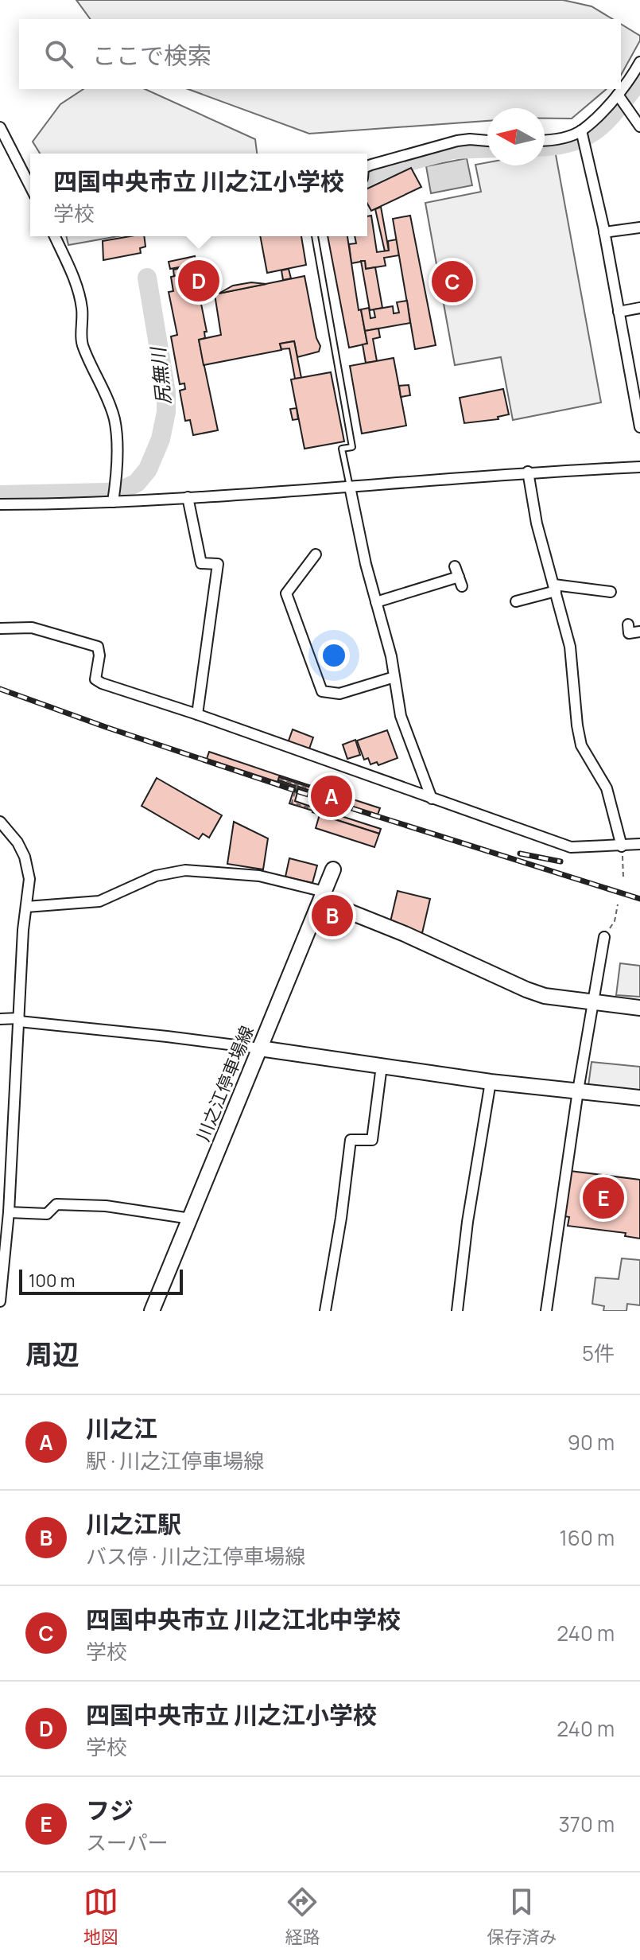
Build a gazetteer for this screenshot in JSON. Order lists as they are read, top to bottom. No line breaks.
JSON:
{"streets":{"street":["川之江停車場線"]},"water":["尻無川"],"scale_bar":"100 m","north":"left","page":{"search":"ここで検索","popup":["四国中央市立 川之江小学校","学校"],"pins":["D","C","A","B","E"],"scale":"100 m","heading":["周辺","5件"],"list":[{"mark":"A","name":"川之江","note":"駅 · 川之江停車場線","value":"90 m"},{"mark":"B","name":"川之江駅","note":"バス停 · 川之江停車場線","value":"160 m"},{"mark":"C","name":"四国中央市立 川之江北中学校","note":"学校","value":"240 m"},{"mark":"D","name":"四国中央市立 川之江小学校","note":"学校","value":"240 m"},{"mark":"E","name":"フジ","note":"スーパー","value":"370 m"}],"nav":["地図","経路","保存済み"]}}
